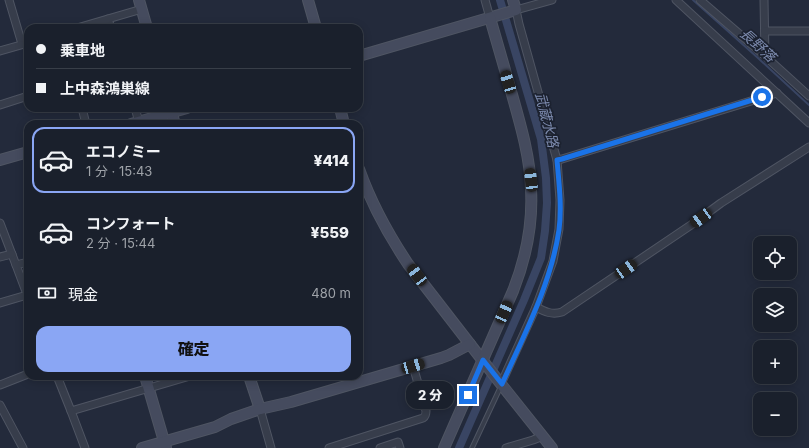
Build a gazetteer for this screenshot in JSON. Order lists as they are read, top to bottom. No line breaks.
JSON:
{"water":["長野落","武蔵水路"],"page":{"banner":["乗車地","上中森鴻巣線"],"list":[{"name":"エコノミー","note":"1 分 · 15:43","value":"¥414"},{"name":"コンフォート","note":"2 分 · 15:44","value":"¥559"}],"map_buttons":["+","−"],"pay":["現金","480 m"],"buttons":"確定","bubble":"2 分"}}
